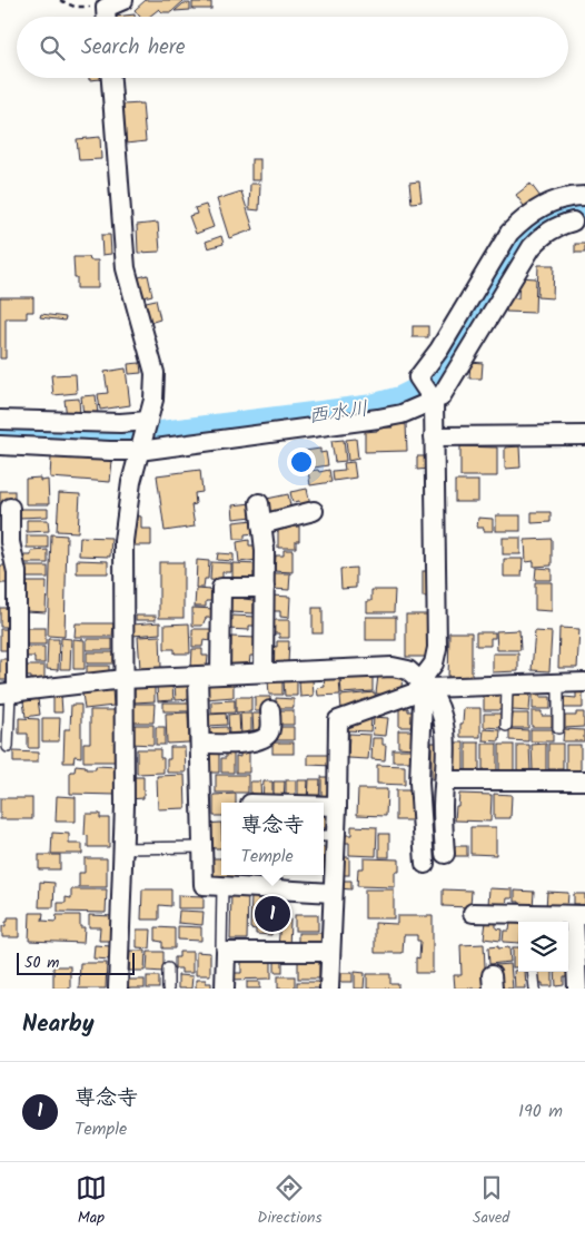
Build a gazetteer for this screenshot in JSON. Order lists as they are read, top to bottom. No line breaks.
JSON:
{"water":["西水川"],"scale_bar":"50 m","page":{"search":"Search here","popup":["専念寺","Temple"],"pins":"1","scale":"50 m","heading":"Nearby","list":[{"mark":"1","name":"専念寺","note":"Temple","value":"190 m"}],"nav":["Map","Directions","Saved"]}}
